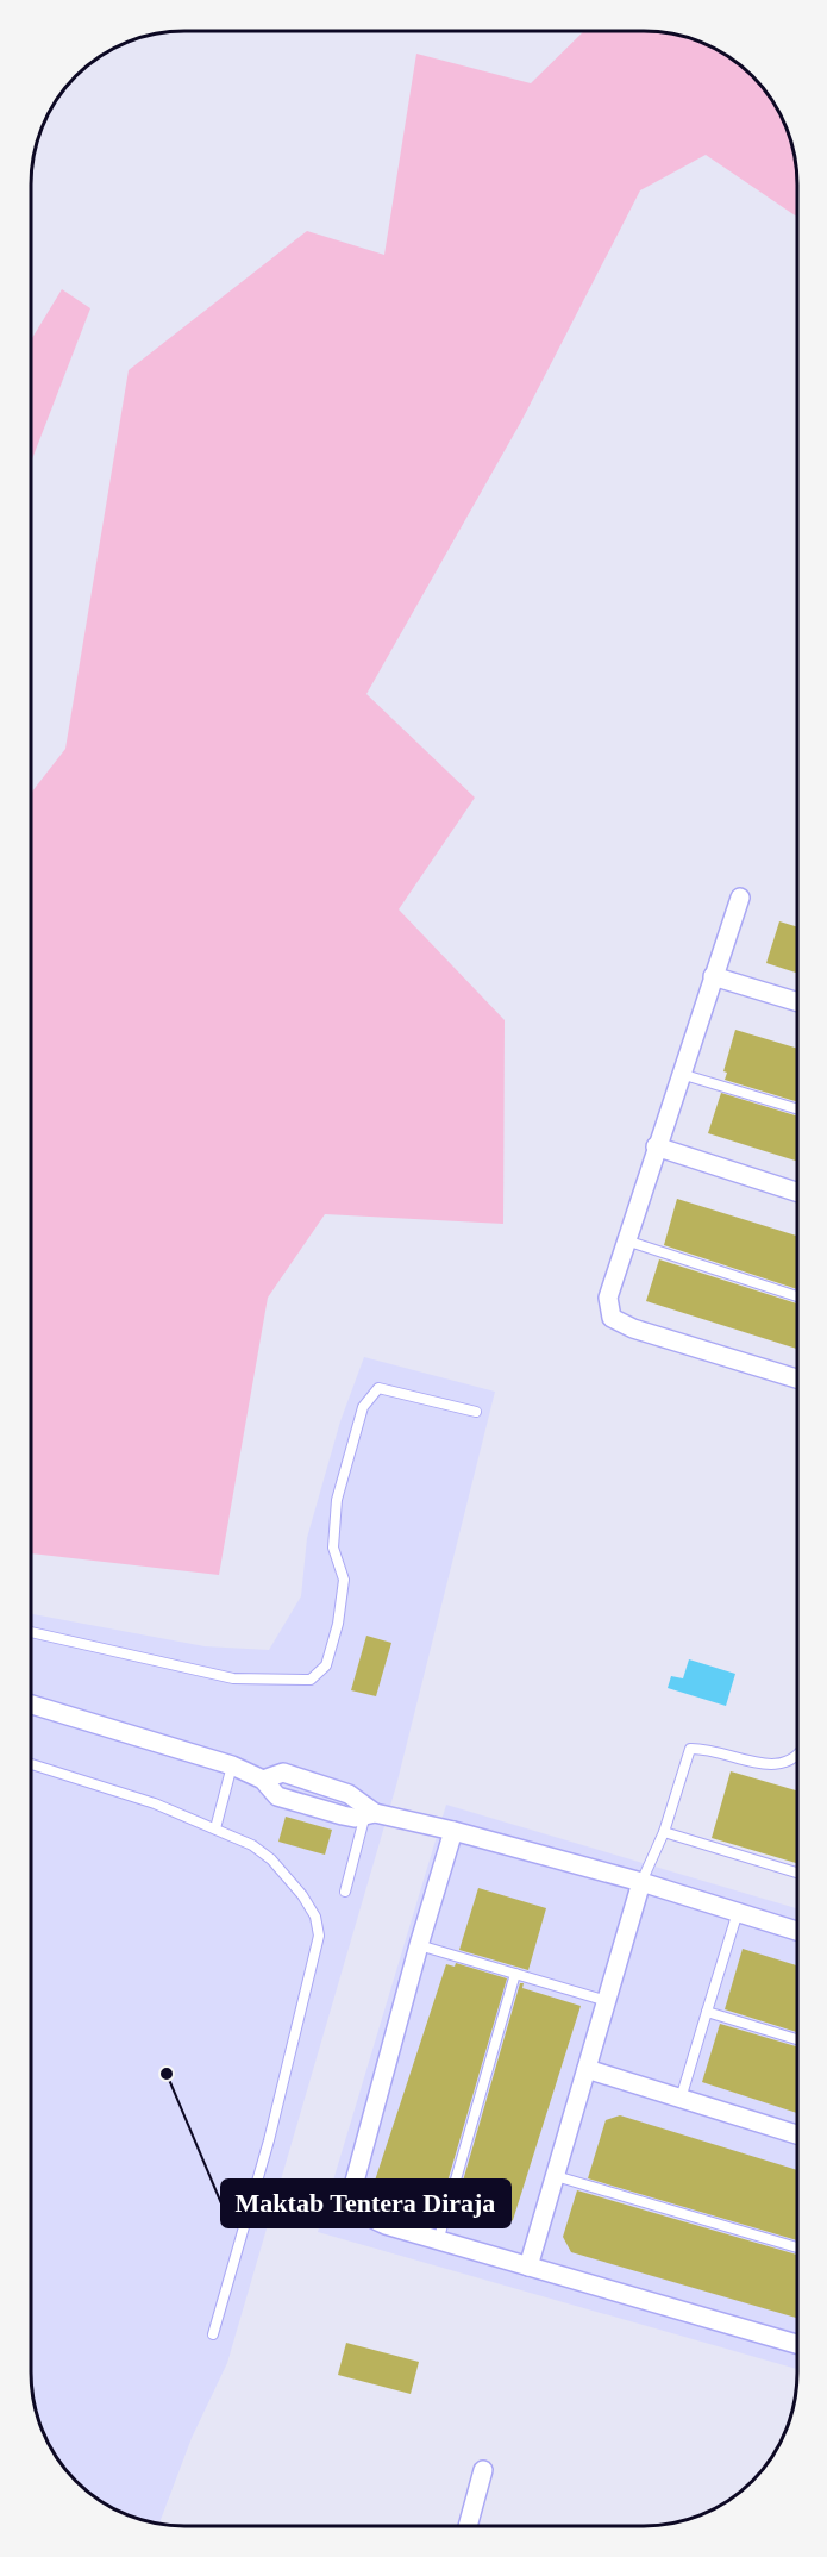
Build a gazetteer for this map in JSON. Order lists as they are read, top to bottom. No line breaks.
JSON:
{"places":["Maktab Tentera Diraja"]}
